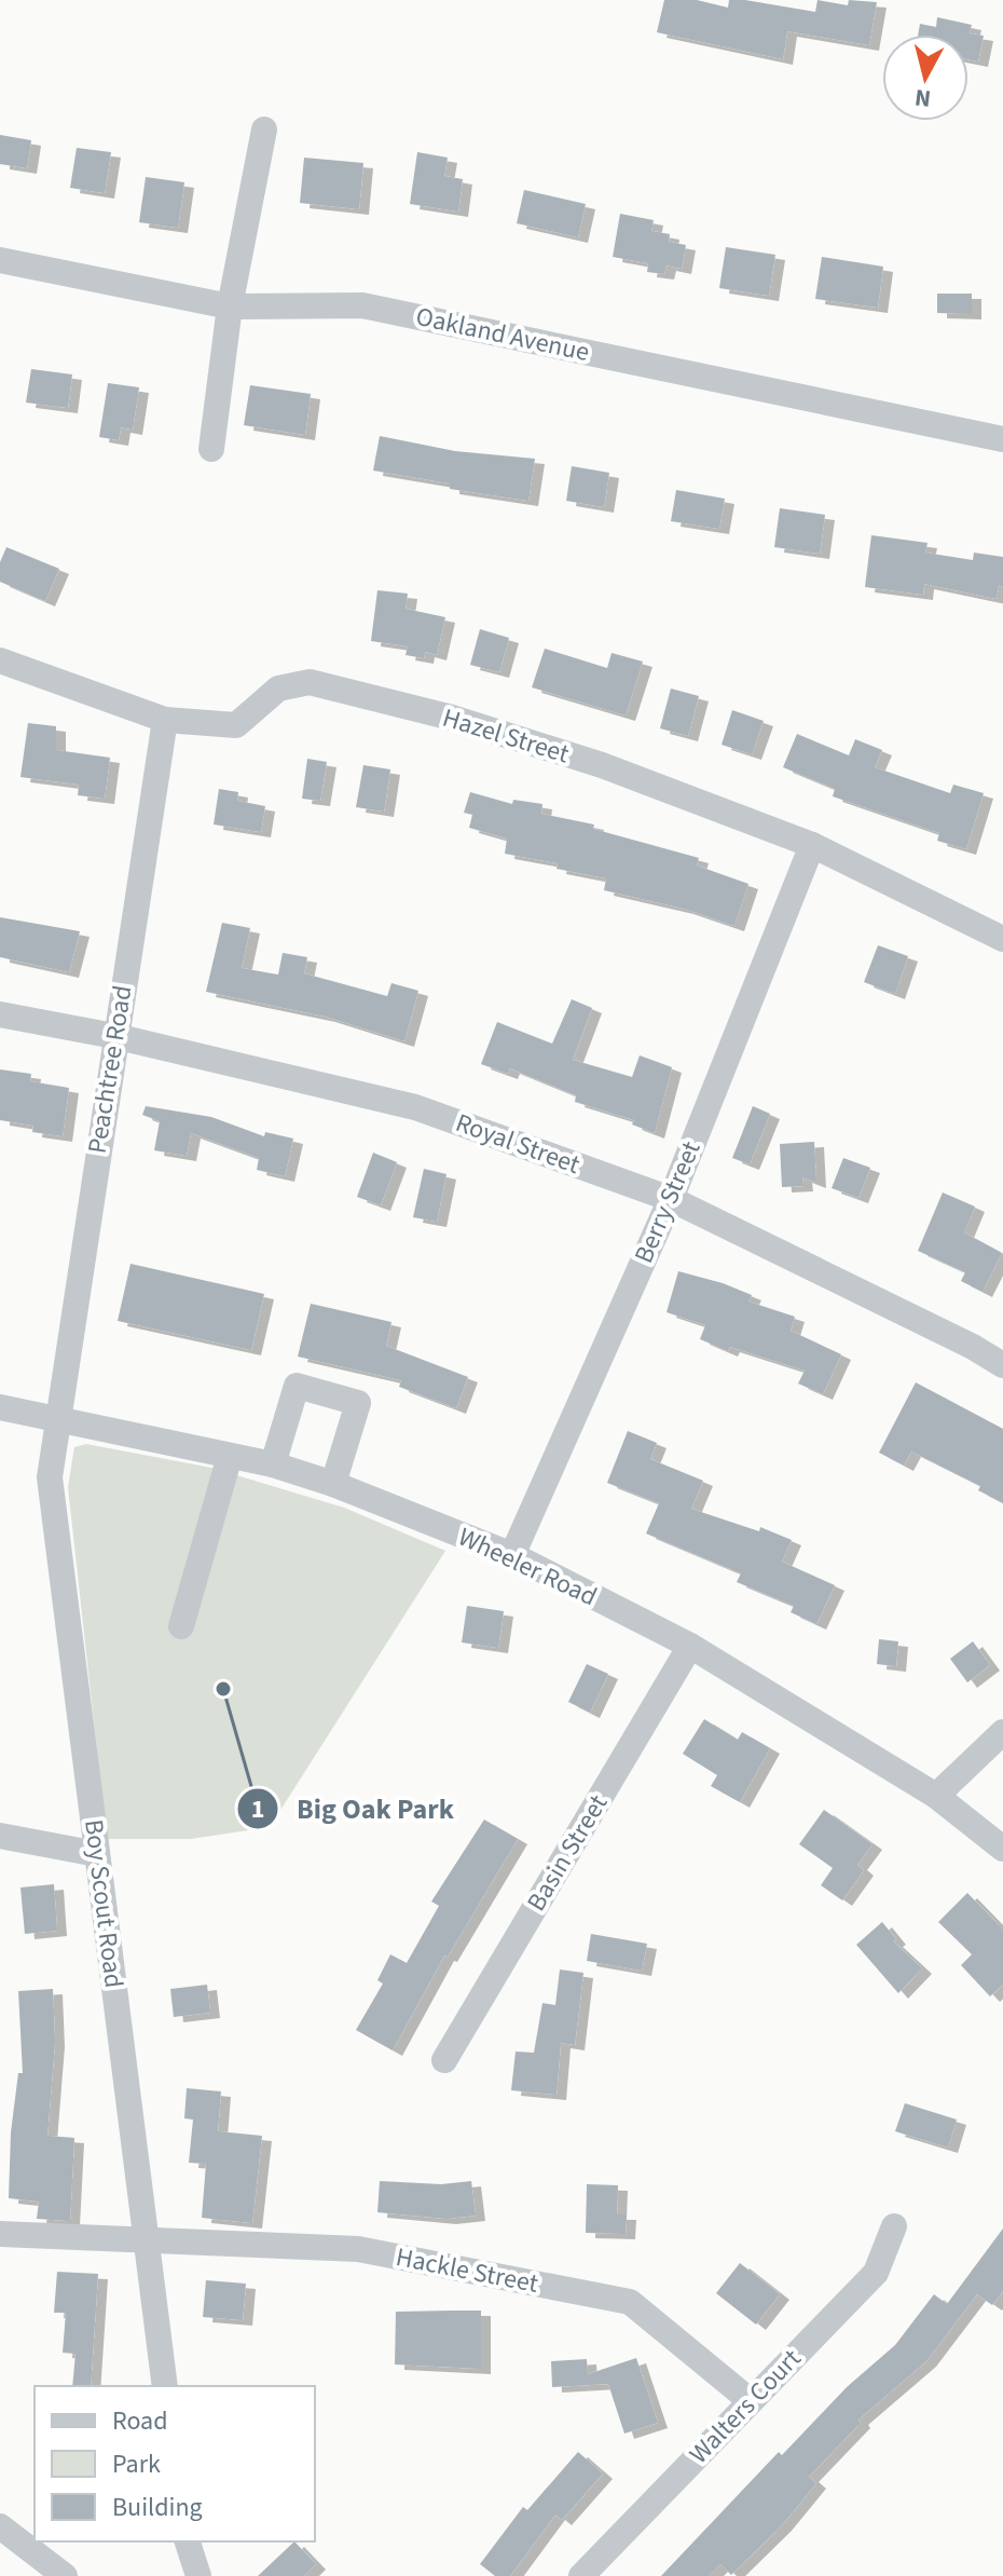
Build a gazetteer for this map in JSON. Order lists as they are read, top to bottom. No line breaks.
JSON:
{"streets":{"street":["Oakland Avenue","Hazel Street","Peachtree Road","Royal Street","Berry Street","Wheeler Road","Basin Street","Boy Scout Road","Hackle Street","Walters Court"]},"crossings":[["Hazel Street","Peachtree Road"],["Hazel Street","Berry Street"],["Peachtree Road","Royal Street"],["Peachtree Road","Wheeler Road"],["Peachtree Road","Boy Scout Road"],["Royal Street","Berry Street"],["Berry Street","Wheeler Road"],["Wheeler Road","Basin Street"],["Wheeler Road","Boy Scout Road"],["Boy Scout Road","Hackle Street"],["Hackle Street","Walters Court"]],"places":["Big Oak Park"],"legend":["Road","Park","Building"],"north":"bottom"}
